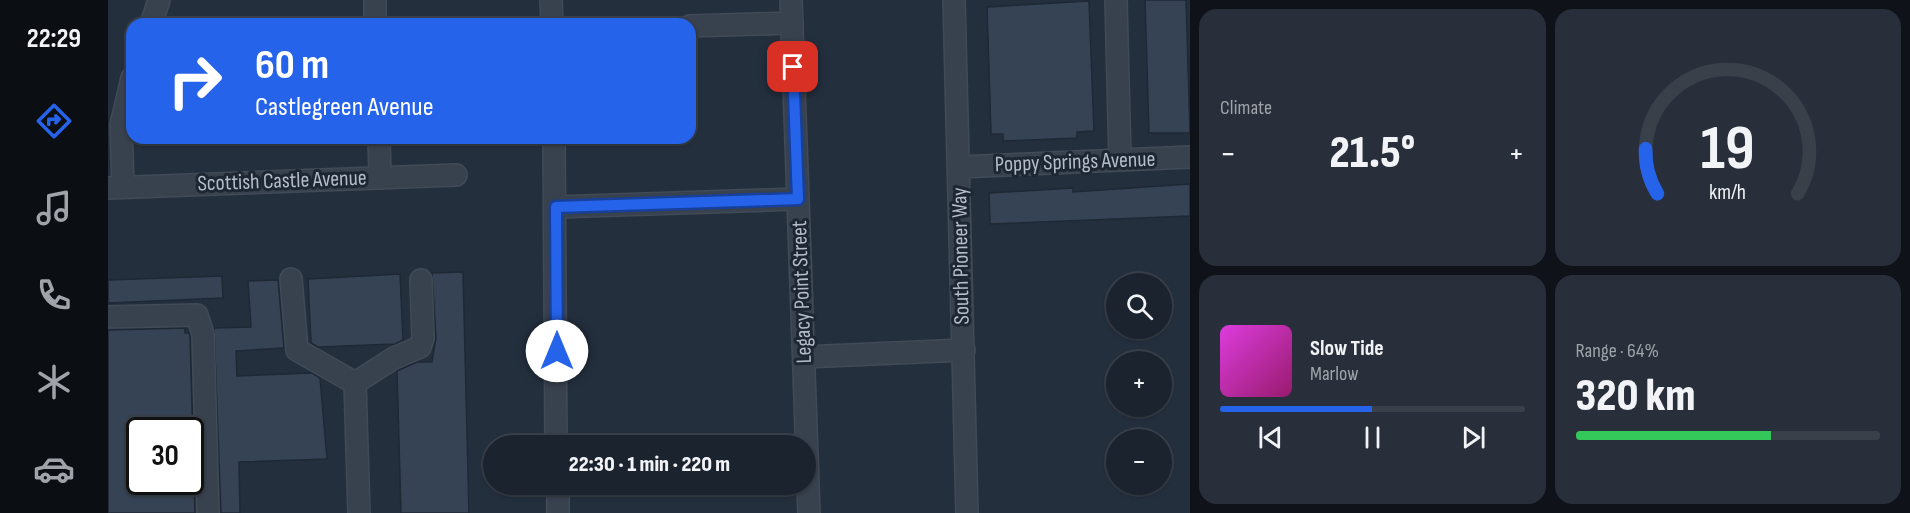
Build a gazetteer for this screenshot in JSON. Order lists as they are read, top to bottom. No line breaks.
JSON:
{"streets":{"street":["Poppy Springs Avenue","Scottish Castle Avenue","South Pioneer Way","Legacy Point Street"]},"crossings":[["Poppy Springs Avenue","South Pioneer Way"]],"page":{"tabs":"22:29","tile":["Climate",["Range · 64%","320 km"]],"turn":["60 m","Castlegreen Avenue"],"heat":["−","21.5°","+"],"map_buttons":["+","−"],"song":["Slow Tide","Marlow"],"limit":"30","trip":"22:30 · 1 min · 220 m","gauge":["19","km/h"]}}
